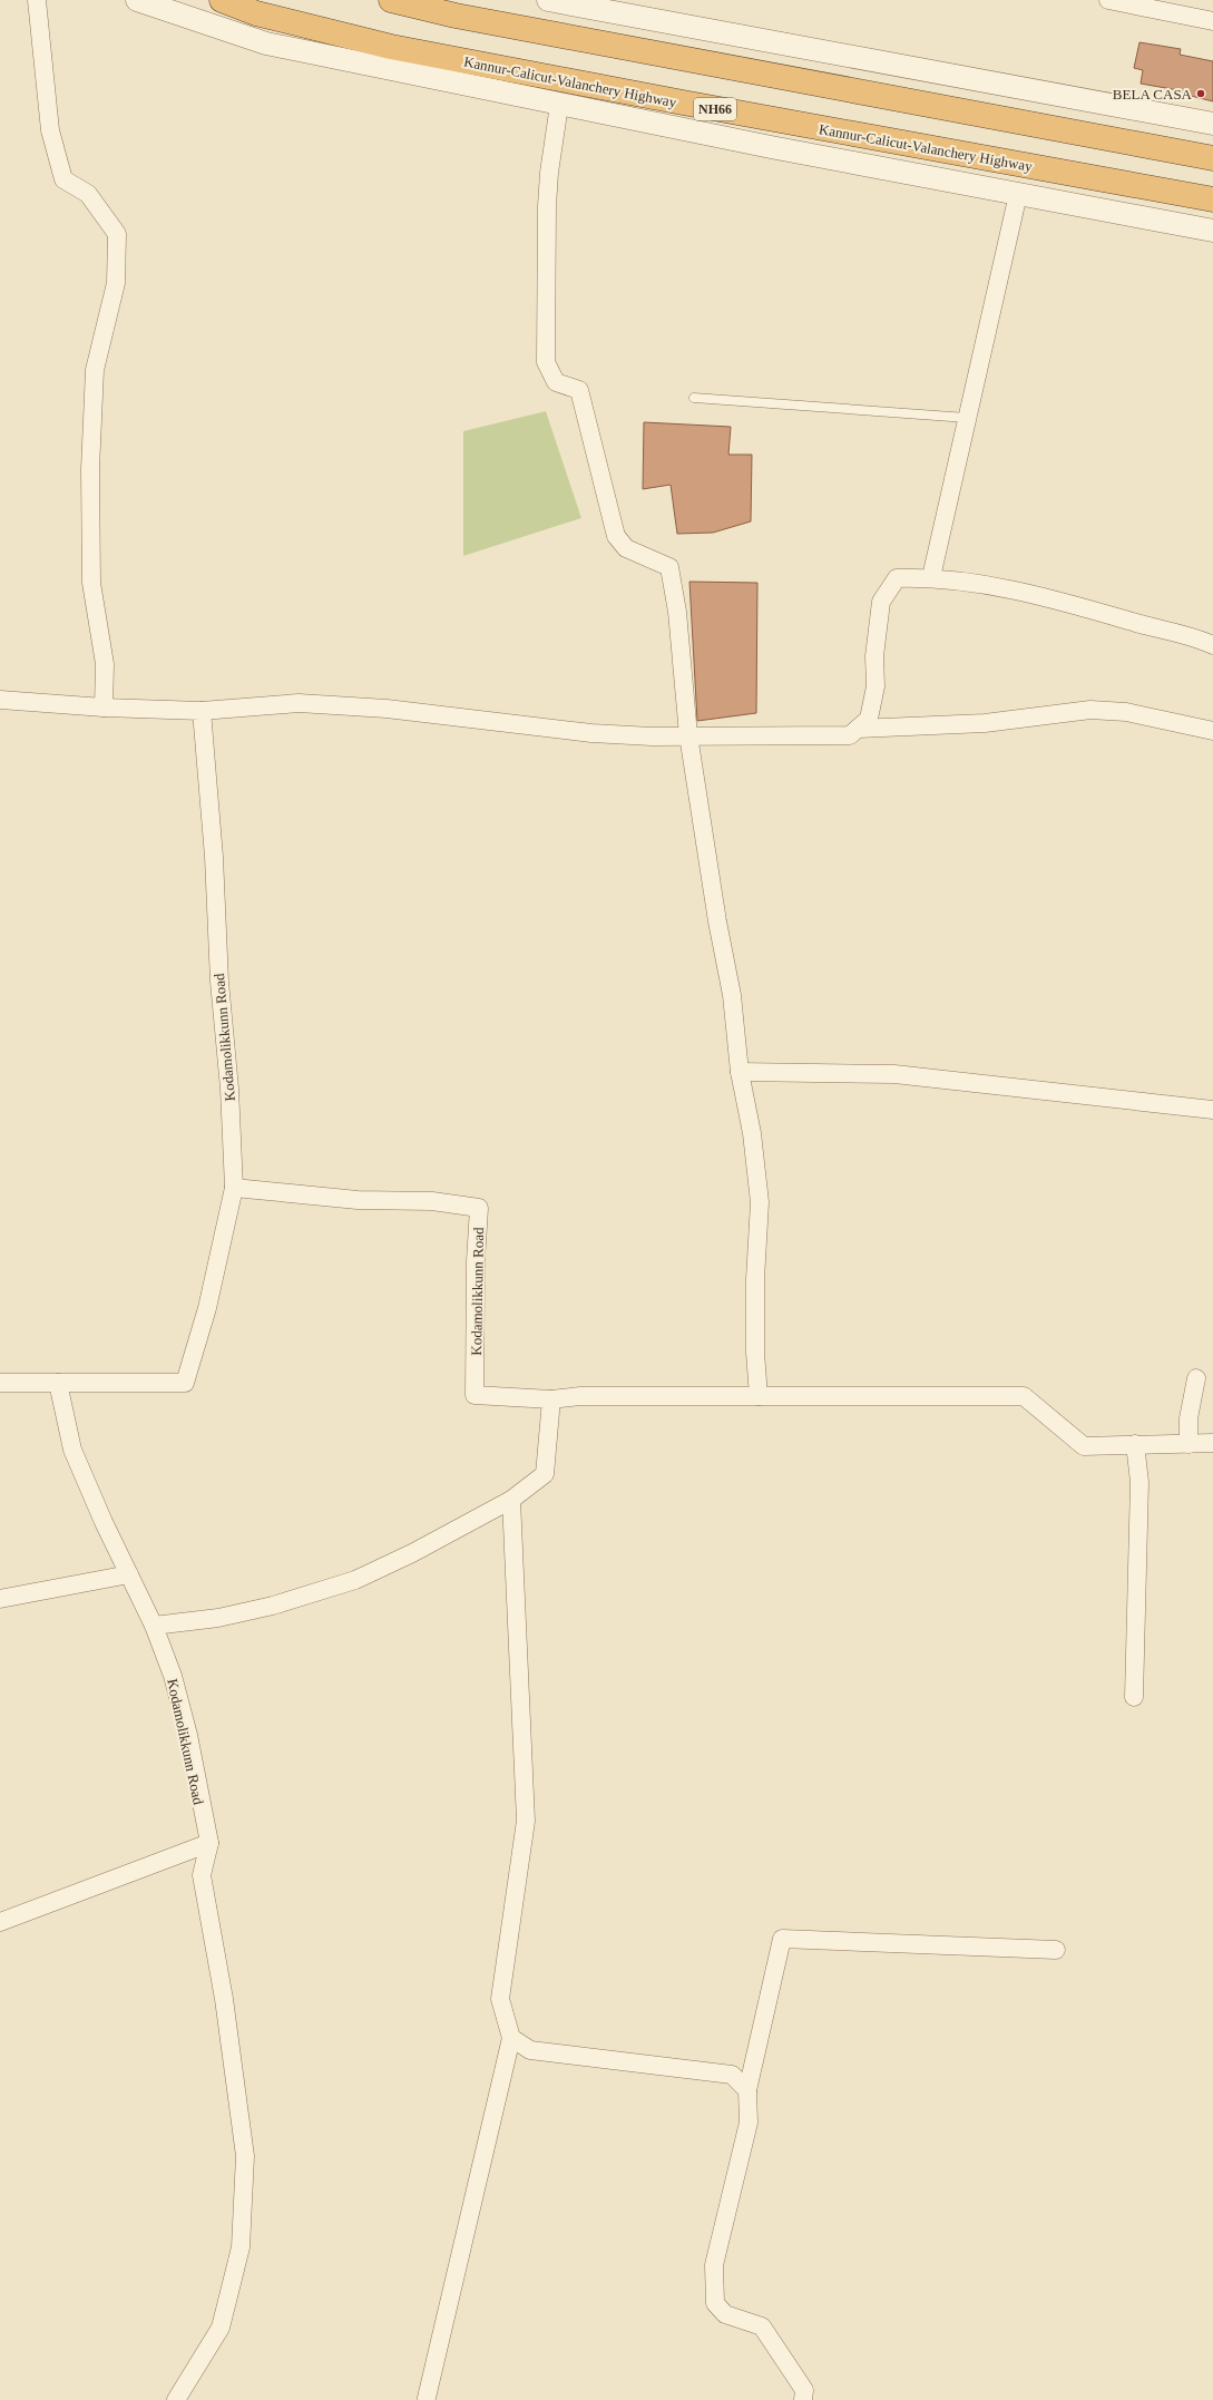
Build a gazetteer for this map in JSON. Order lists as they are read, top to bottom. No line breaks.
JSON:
{"streets":{"highway":["Kannur-Calicut-Valanchery Highway","NH66"],"street":["Kodamolikkunn Road"]},"places":["BELA CASA"]}
